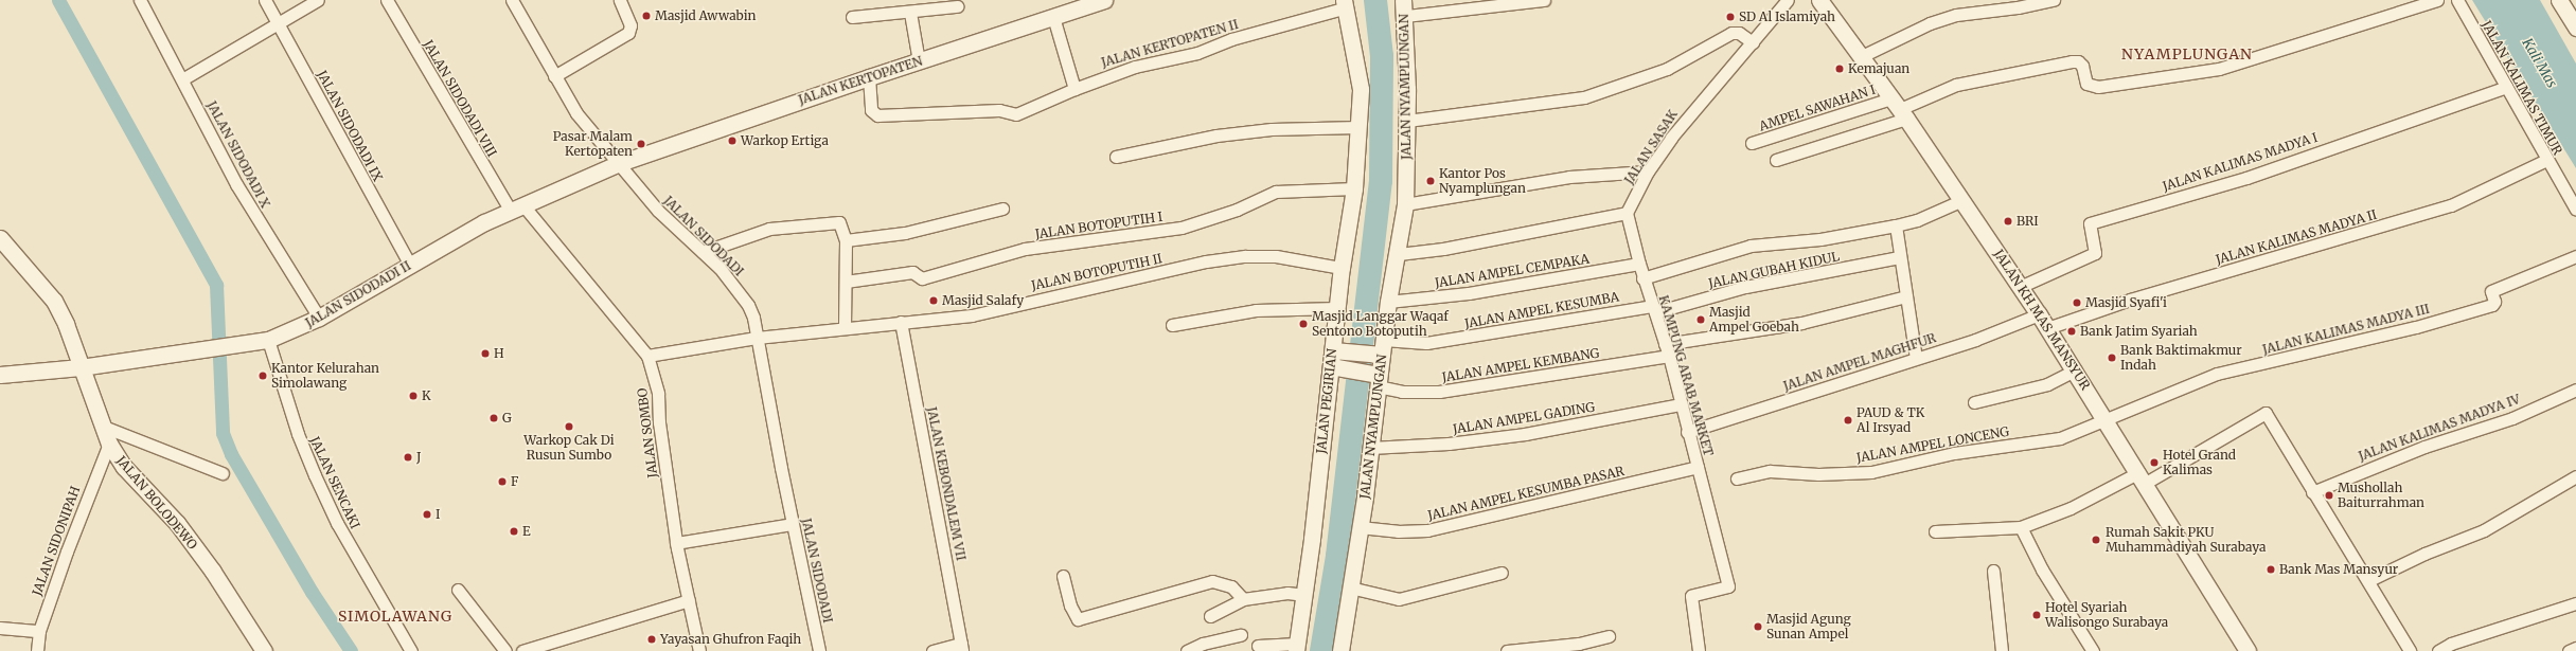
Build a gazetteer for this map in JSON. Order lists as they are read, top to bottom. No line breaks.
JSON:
{"streets":{"street":["JALAN KERTOPATEN II","JALAN KERTOPATEN","JALAN NYAMPLUNGAN","JALAN KALIMAS TIMUR","JALAN SIDODADI VIII","AMPEL SAWAHAN I","JALAN SIDODADI IX","JALAN SASAK","JALAN SIDODADI X","JALAN KALIMAS MADYA I","JALAN BOTOPUTIH I","JALAN SIDODADI","JALAN KALIMAS MADYA II","JALAN GUBAH KIDUL","JALAN AMPEL CEMPAKA","JALAN BOTOPUTIH II","JALAN SIDODADI II","JALAN AMPEL KESUMBA","JALAN KH MAS MANSYUR","JALAN KALIMAS MADYA III","JALAN AMPEL MAGHFUR","JALAN AMPEL KEMBANG","KAMPUNG ARAB MARKET","JALAN PEGIRIAN","JALAN AMPEL GADING","JALAN KALIMAS MADYA IV","JALAN SOMBO","JALAN AMPEL LONCENG","JALAN SENCAKI","JALAN KEBONDALEM VII","JALAN AMPEL KESUMBA PASAR","JALAN BOLODEWO","JALAN SIDONIPAH"]},"crossings":[["JALAN KERTOPATEN II","JALAN KERTOPATEN"],["JALAN KERTOPATEN II","JALAN PEGIRIAN"],["JALAN KERTOPATEN","JALAN SIDODADI"],["JALAN KERTOPATEN","JALAN SIDODADI II"],["JALAN NYAMPLUNGAN","JALAN AMPEL CEMPAKA"],["JALAN NYAMPLUNGAN","JALAN AMPEL KESUMBA"],["JALAN NYAMPLUNGAN","JALAN AMPEL KEMBANG"],["JALAN NYAMPLUNGAN","JALAN AMPEL GADING"],["JALAN NYAMPLUNGAN","JALAN AMPEL KESUMBA PASAR"],["JALAN KALIMAS TIMUR","JALAN KALIMAS MADYA I"],["JALAN KALIMAS TIMUR","JALAN KALIMAS MADYA II"],["JALAN SIDODADI VIII","JALAN SIDODADI II"],["JALAN SIDODADI VIII","JALAN SOMBO"],["AMPEL SAWAHAN I","JALAN KH MAS MANSYUR"],["JALAN SIDODADI IX","JALAN SIDODADI II"],["JALAN SASAK","KAMPUNG ARAB MARKET"],["JALAN SIDODADI X","JALAN SIDODADI II"],["JALAN KALIMAS MADYA I","JALAN KH MAS MANSYUR"],["JALAN BOTOPUTIH I","JALAN PEGIRIAN"],["JALAN SIDODADI","JALAN BOTOPUTIH II"],["JALAN SIDODADI","JALAN SIDODADI II"],["JALAN KALIMAS MADYA II","JALAN KH MAS MANSYUR"],["JALAN GUBAH KIDUL","JALAN AMPEL KESUMBA"],["JALAN GUBAH KIDUL","KAMPUNG ARAB MARKET"],["JALAN AMPEL CEMPAKA","KAMPUNG ARAB MARKET"],["JALAN BOTOPUTIH II","JALAN PEGIRIAN"],["JALAN BOTOPUTIH II","JALAN SOMBO"],["JALAN BOTOPUTIH II","JALAN KEBONDALEM VII"],["JALAN SIDODADI II","JALAN SOMBO"],["JALAN SIDODADI II","JALAN SENCAKI"],["JALAN SIDODADI II","JALAN BOLODEWO"],["JALAN AMPEL KESUMBA","KAMPUNG ARAB MARKET"],["JALAN KH MAS MANSYUR","JALAN KALIMAS MADYA III"],["JALAN KH MAS MANSYUR","JALAN AMPEL MAGHFUR"],["JALAN KH MAS MANSYUR","JALAN AMPEL LONCENG"],["JALAN KALIMAS MADYA III","JALAN AMPEL LONCENG"],["JALAN AMPEL MAGHFUR","KAMPUNG ARAB MARKET"],["JALAN AMPEL KEMBANG","KAMPUNG ARAB MARKET"],["KAMPUNG ARAB MARKET","JALAN AMPEL GADING"],["KAMPUNG ARAB MARKET","JALAN AMPEL KESUMBA PASAR"],["JALAN BOLODEWO","JALAN SIDONIPAH"]],"districts":["NYAMPLUNGAN","SIMOLAWANG"],"water":["Kali Mas"],"places":["Masjid Awwabin","SD Al Islamiyah","Kemajuan","Warkop Ertiga","Pasar Malam Kertopaten","Kantor Pos Nyamplungan","BRI","Masjid Salafy","Masjid Syafi'i","Masjid Ampel Goebah","Masjid Langgar Waqaf Sentono Botoputih","Bank Jatim Syariah","H","Bank Baktimakmur Indah","Kantor Kelurahan Simolawang","K","G","PAUD & TK Al Irsyad","Warkop Cak Di Rusun Sumbo","J","Hotel Grand Kalimas","F","Mushollah Baiturrahman","I","E","Rumah Sakit PKU Muhammadiyah Surabaya","Bank Mas Mansyur","Hotel Syariah Walisongo Surabaya","Masjid Agung Sunan Ampel","Yayasan Ghufron Faqih"]}
